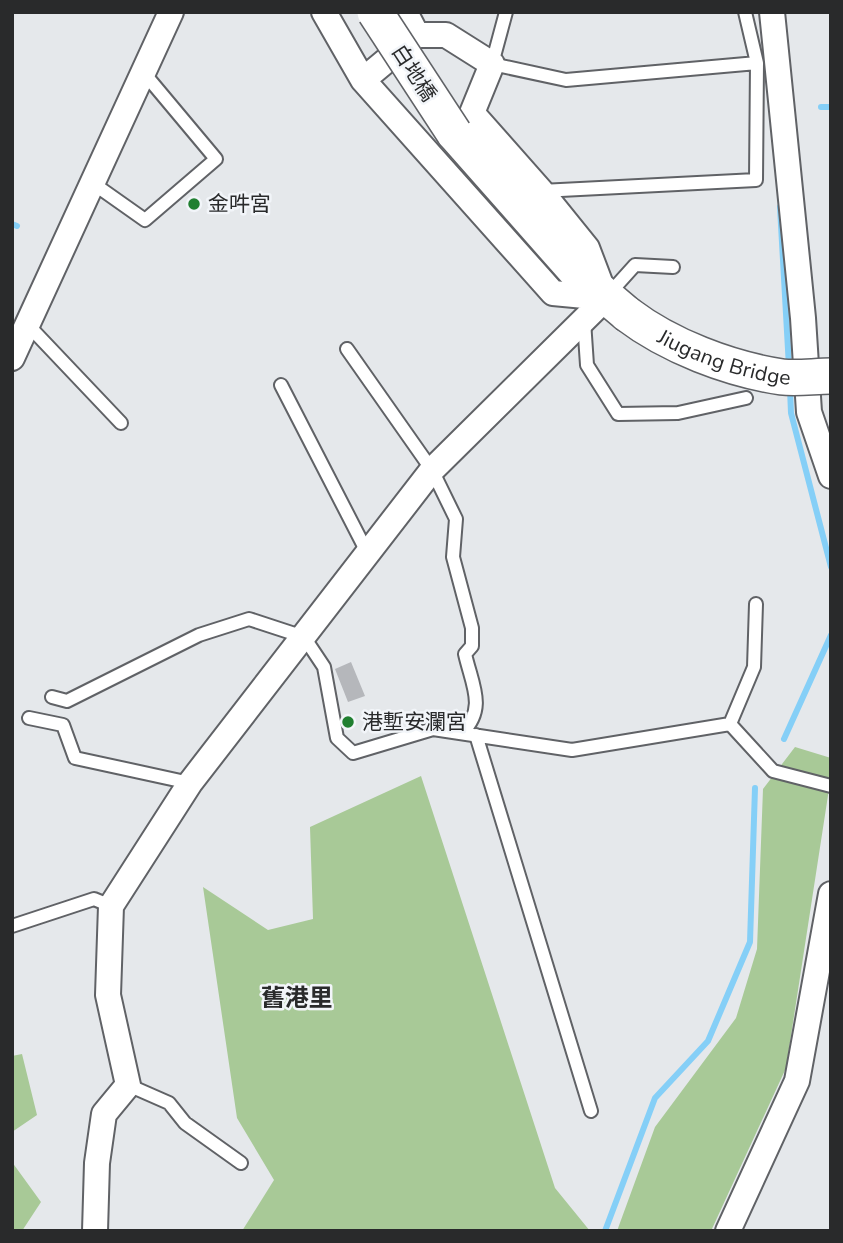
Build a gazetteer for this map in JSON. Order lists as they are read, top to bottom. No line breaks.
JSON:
{"streets":{"main road":["白地橋","Jiugang Bridge"]},"crossings":[["白地橋","Jiugang Bridge"]],"districts":["舊港里"],"places":["金吽宮","港塹安瀾宮"]}
